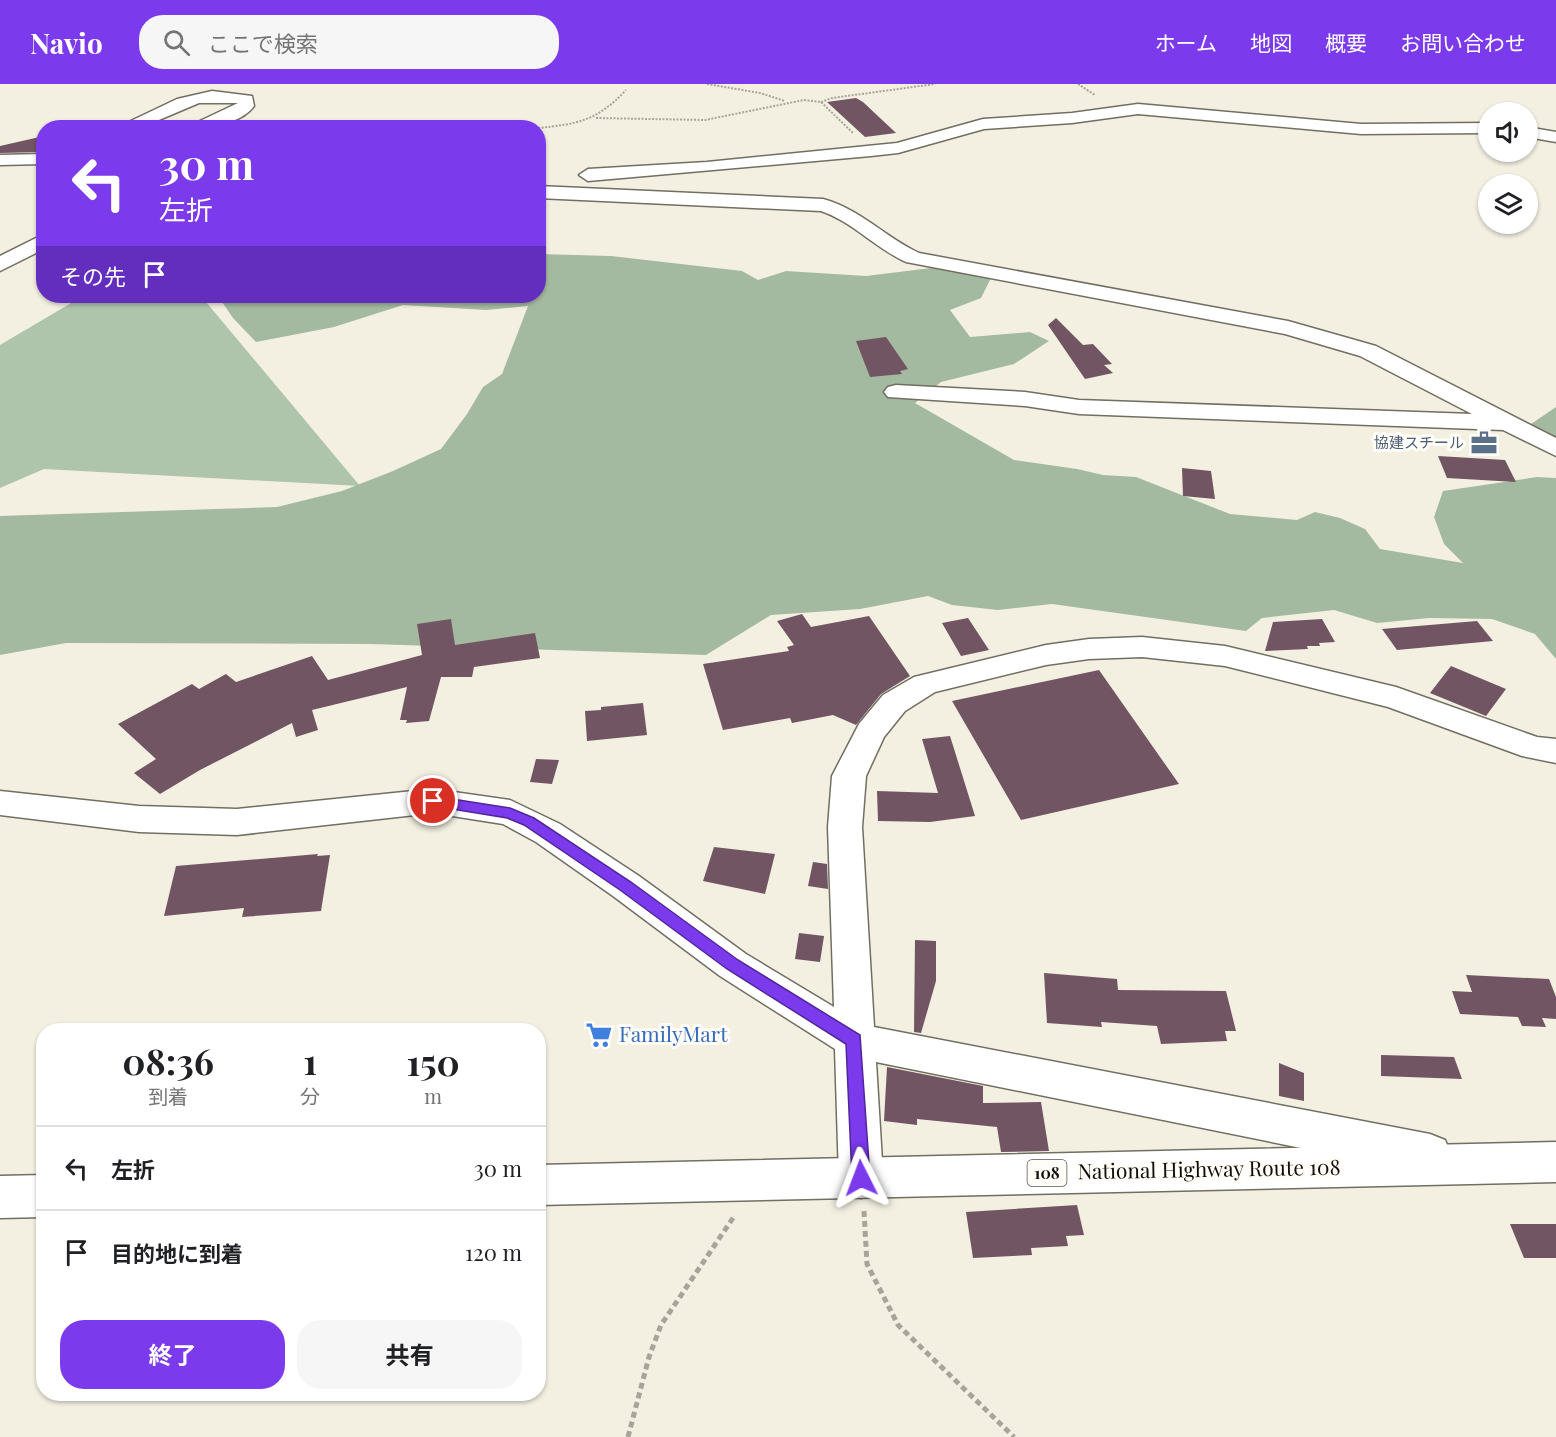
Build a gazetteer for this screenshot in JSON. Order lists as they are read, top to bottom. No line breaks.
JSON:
{"streets":{"main road":["National Highway Route 108","108"]},"places":{"office":["協建スチール"],"supermarket":["FamilyMart"]},"page":{"header":"Navio","search":"ここで検索","nav":["ホーム","地図","概要","お問い合わせ"],"turn":["30 m","左折"],"then":"その先","eta":["08:36","到着","1","分","150","m"],"list":[{"name":"左折","value":"30 m"},{"name":"目的地に到着","value":"120 m"}],"buttons":["終了","共有"]}}
